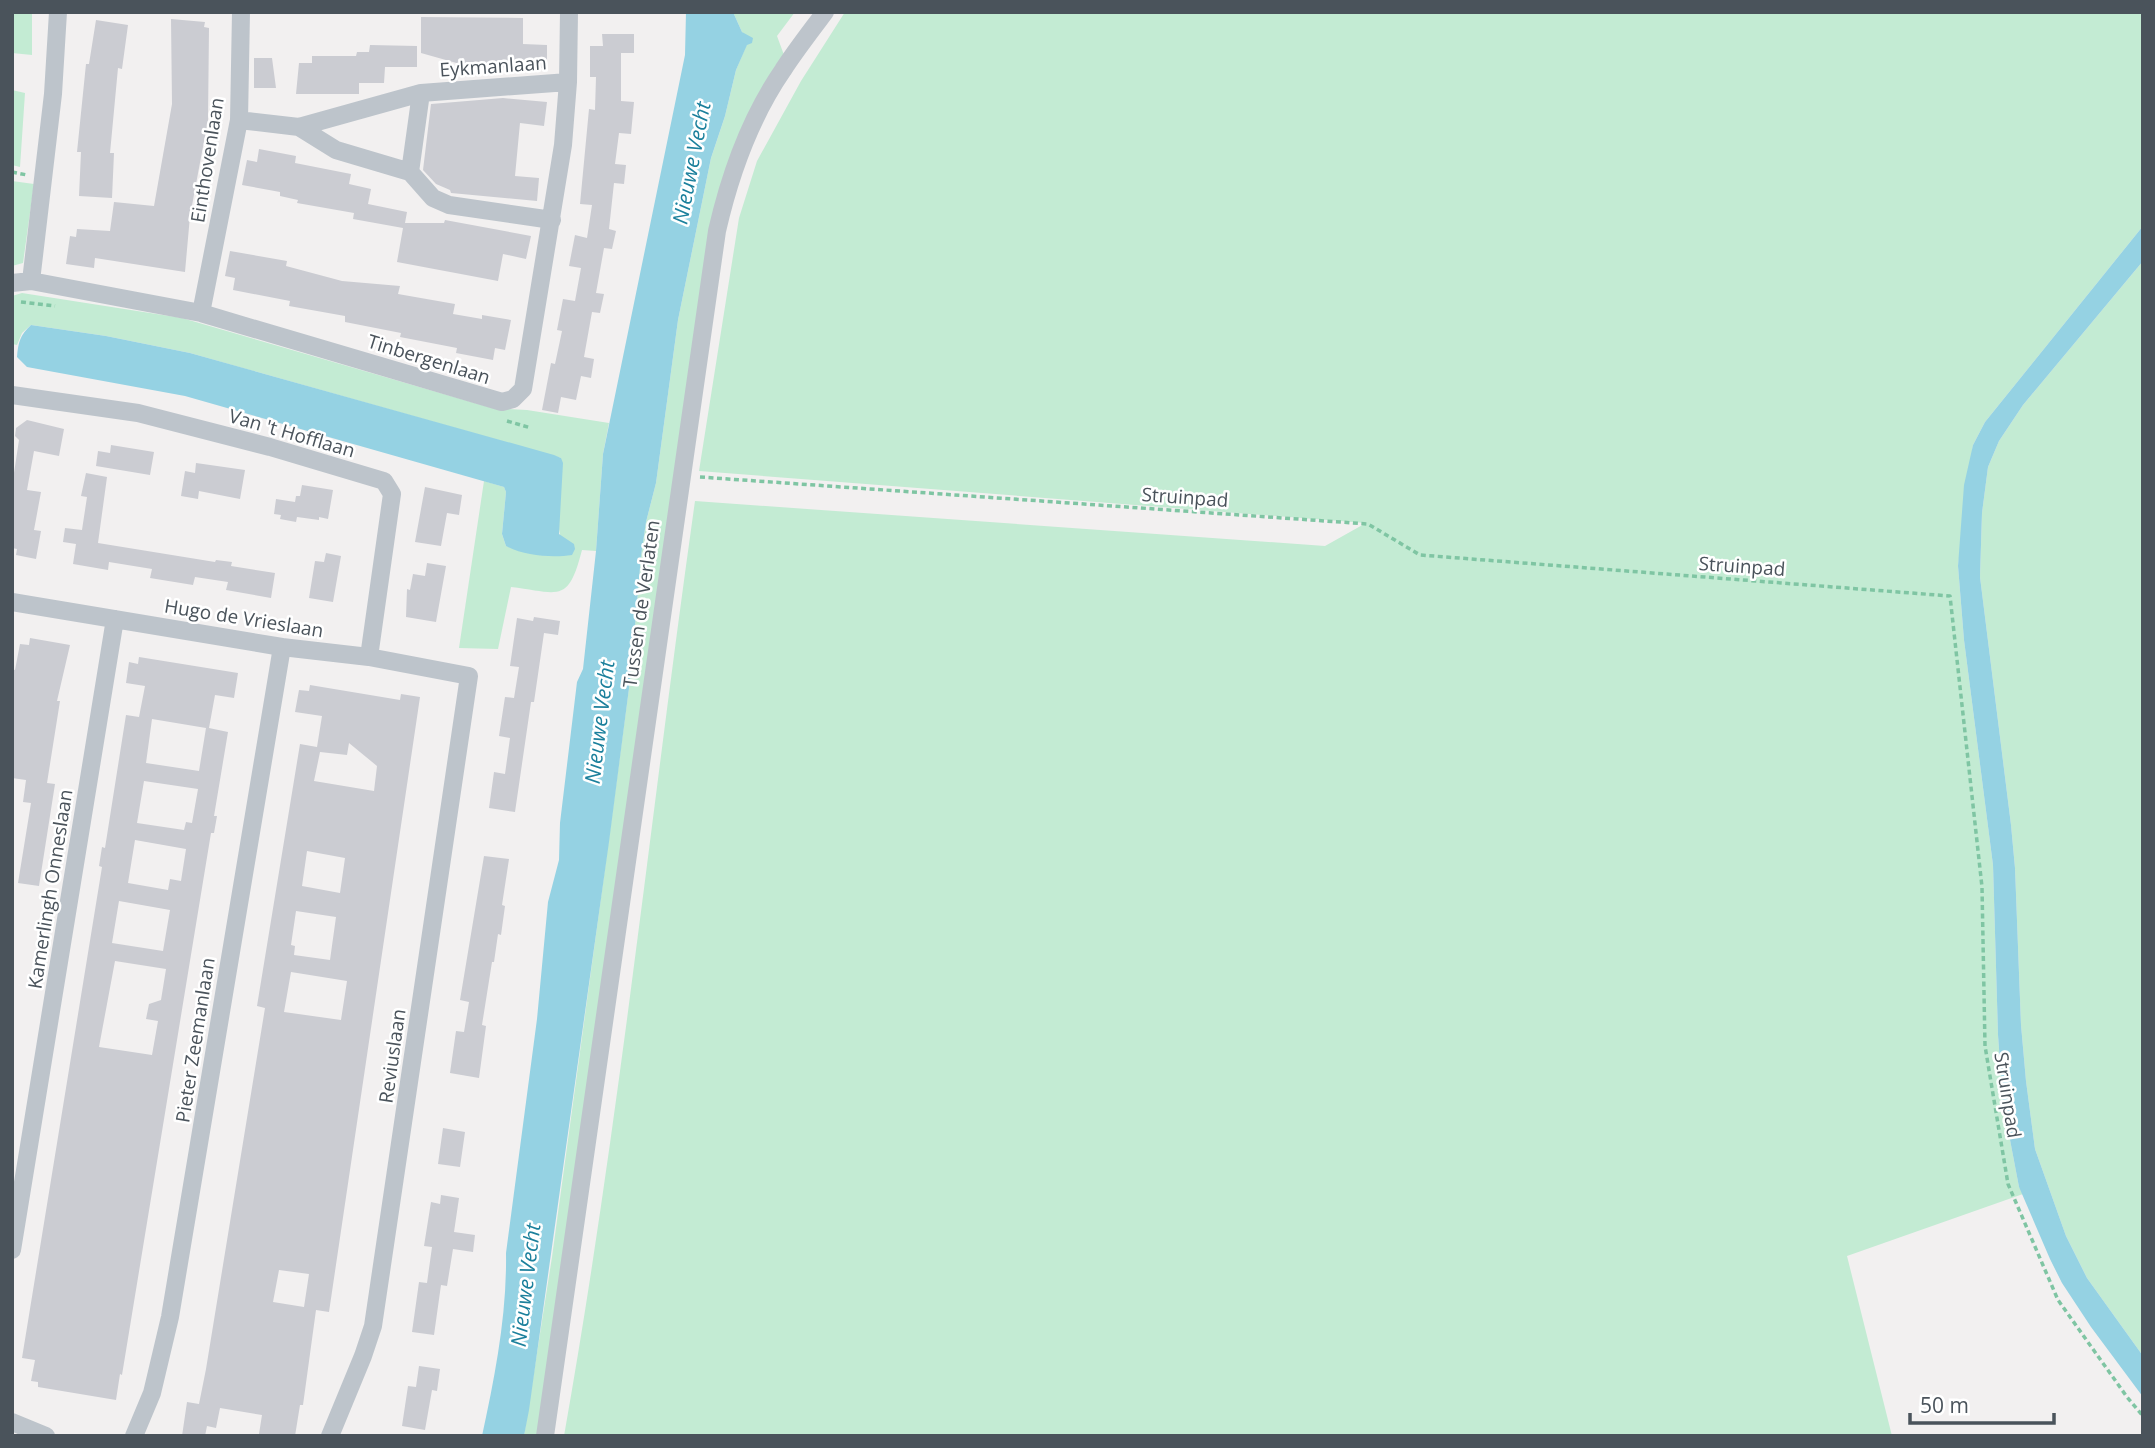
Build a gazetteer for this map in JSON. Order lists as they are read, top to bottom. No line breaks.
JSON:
{"streets":{"street":["Eykmanlaan","Einthovenlaan","Tinbergenlaan","Van 't Hofflaan","Tussen de Verlaten","Hugo de Vrieslaan","Kamerlingh Onneslaan","Pieter Zeemanlaan","Reviuslaan"],"path":["Struinpad"]},"crossings":[["Eykmanlaan","Einthovenlaan"],["Eykmanlaan","Tinbergenlaan"],["Einthovenlaan","Tinbergenlaan"],["Van 't Hofflaan","Hugo de Vrieslaan"],["Struinpad","Tussen de Verlaten"],["Hugo de Vrieslaan","Kamerlingh Onneslaan"],["Hugo de Vrieslaan","Pieter Zeemanlaan"],["Hugo de Vrieslaan","Reviuslaan"]],"water":["Nieuwe Vecht"],"scale_bar":"50 m"}
